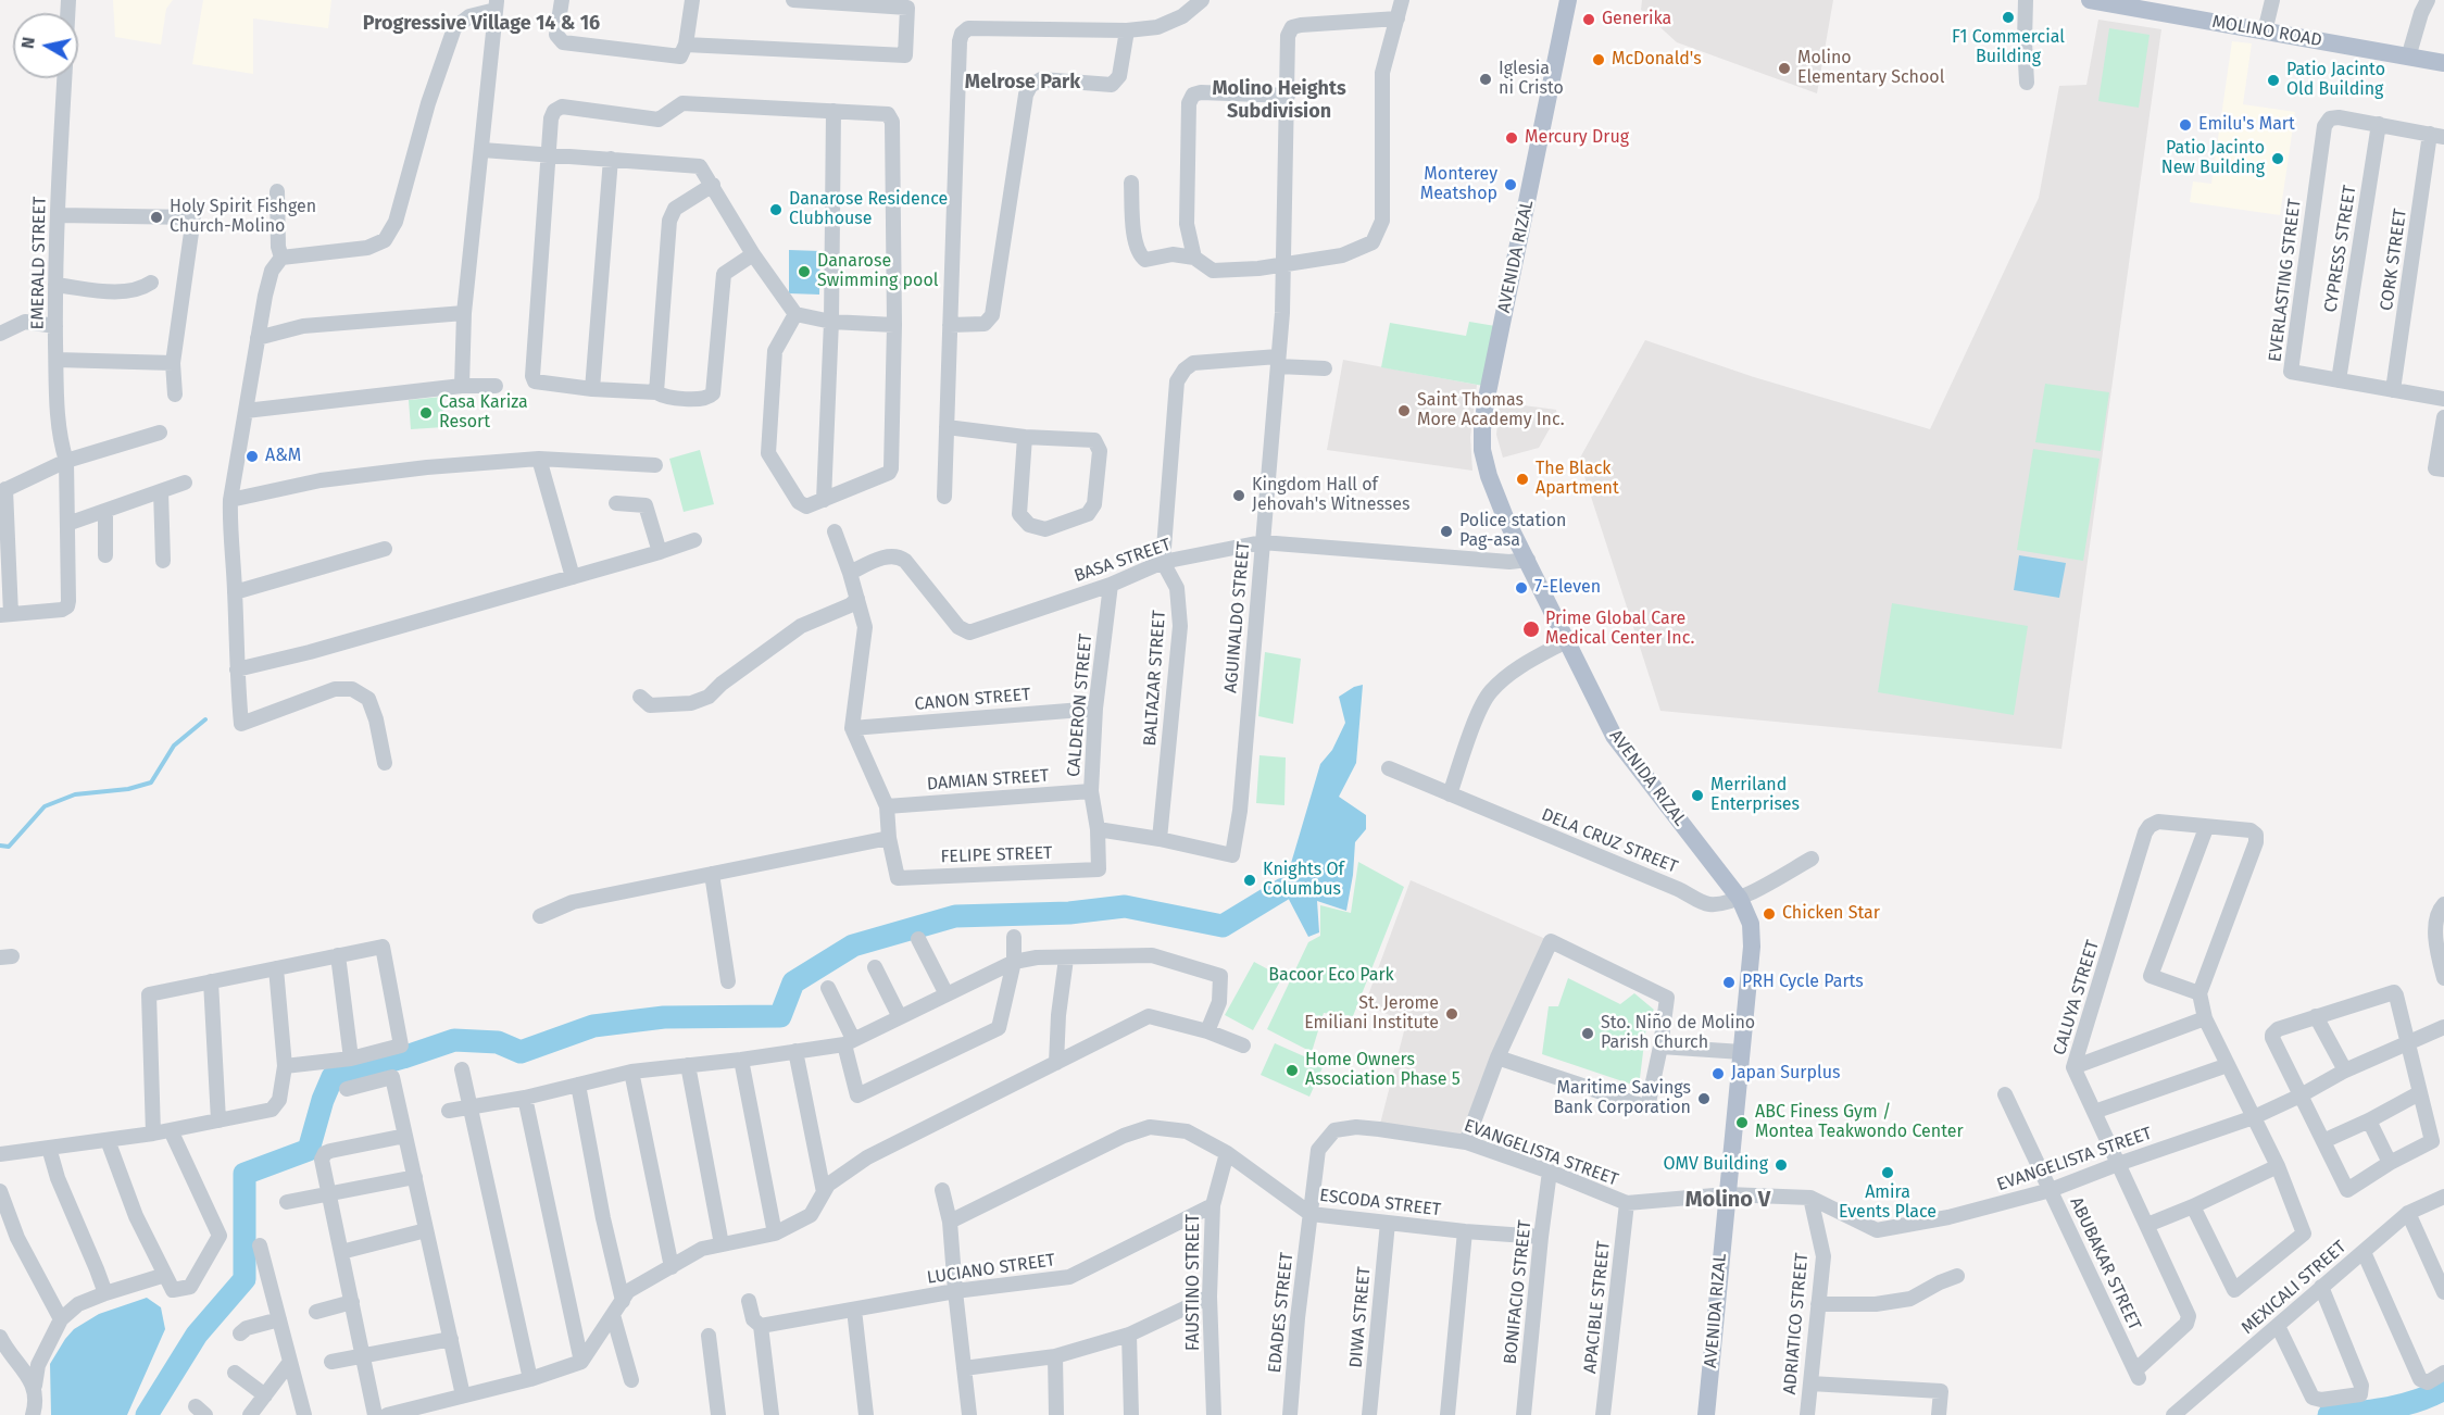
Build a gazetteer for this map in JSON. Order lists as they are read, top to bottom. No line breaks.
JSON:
{"streets":{"main road":["MOLINO ROAD","AVENIDA RIZAL"],"street":["CYPRESS STREET","CORK STREET","EMERALD STREET","EVERLASTING STREET","BASA STREET","AGUINALDO STREET","BALTAZAR STREET","CANON STREET","CALDERON STREET","DAMIAN STREET","DELA CRUZ STREET","FELIPE STREET","CALUYA STREET","EVANGELISTA STREET","ESCODA STREET","ABUBAKAR STREET","LUCIANO STREET","FAUSTINO STREET","MEXICALI STREET","BONIFACIO STREET","APACIBLE STREET","EDADES STREET","DIWA STREET","ADRIATICO STREET"]},"crossings":[["CYPRESS STREET","EVERLASTING STREET"],["AVENIDA RIZAL","BASA STREET"],["AVENIDA RIZAL","DELA CRUZ STREET"],["AVENIDA RIZAL","EVANGELISTA STREET"],["CORK STREET","EVERLASTING STREET"],["BASA STREET","AGUINALDO STREET"],["BASA STREET","BALTAZAR STREET"],["BASA STREET","CALDERON STREET"],["AGUINALDO STREET","BALTAZAR STREET"],["CANON STREET","CALDERON STREET"],["CALDERON STREET","DAMIAN STREET"],["CALDERON STREET","FELIPE STREET"],["CALUYA STREET","EVANGELISTA STREET"],["CALUYA STREET","ABUBAKAR STREET"],["EVANGELISTA STREET","ESCODA STREET"],["EVANGELISTA STREET","ABUBAKAR STREET"],["EVANGELISTA STREET","BONIFACIO STREET"],["EVANGELISTA STREET","APACIBLE STREET"],["EVANGELISTA STREET","EDADES STREET"],["EVANGELISTA STREET","ADRIATICO STREET"],["ESCODA STREET","FAUSTINO STREET"],["ESCODA STREET","BONIFACIO STREET"],["ESCODA STREET","EDADES STREET"],["ESCODA STREET","DIWA STREET"],["LUCIANO STREET","FAUSTINO STREET"]],"districts":["Progressive Village 14 & 16","Melrose Park","Molino Heights Subdivision","Molino V"],"parks":["Bacoor Eco Park"],"places":["F1 Commercial Building","Generika","McDonald's","Molino Elementary School","Iglesia ni Cristo","Patio Jacinto Old Building","Emilu's Mart","Mercury Drug","Patio Jacinto New Building","Monterey Meatshop","Danarose Residence Clubhouse","Holy Spirit Fishgen Church-Molino","Danarose Swimming pool","Saint Thomas More Academy Inc.","Casa Kariza Resort","A&M","The Black Apartment","Kingdom Hall of Jehovah's Witnesses","Police station Pag-asa","7-Eleven","Prime Global Care Medical Center Inc.","Merriland Enterprises","Knights Of Columbus","Chicken Star","PRH Cycle Parts","St. Jerome Emiliani Institute","Sto. Niño de Molino Parish Church","Home Owners Association Phase 5","Japan Surplus","Maritime Savings Bank Corporation","ABC Finess Gym / Montea Teakwondo Center","OMV Building","Amira Events Place"],"north":"left"}
